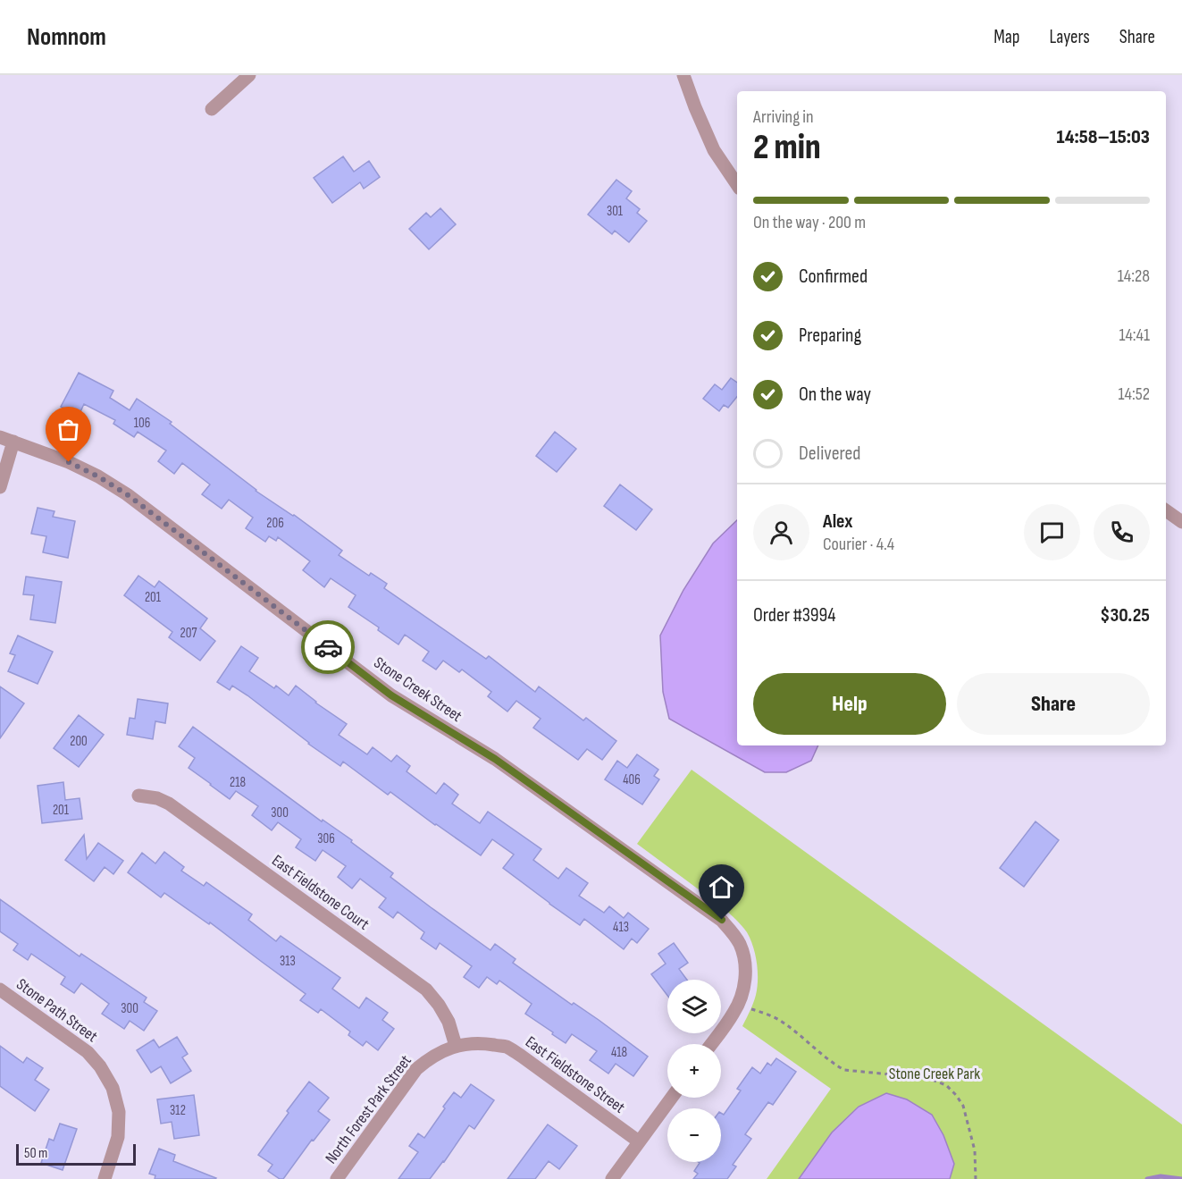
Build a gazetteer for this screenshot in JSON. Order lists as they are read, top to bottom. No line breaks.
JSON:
{"streets":{"street":["Stone Creek Street","East Fieldstone Court","Stone Path Street","East Fieldstone Street","North Forest Park Street"]},"crossings":[["East Fieldstone Court","East Fieldstone Street"],["East Fieldstone Court","North Forest Park Street"],["East Fieldstone Street","North Forest Park Street"]],"parks":["Stone Creek Park"],"house_numbers":["301","106","206","201","207","200","406","218","201","300","306","413","313","300","418","312"],"scale_bar":"50 m","page":{"header":"Nomnom","nav":["Map","Layers","Share"],"heading":["2 min","Arriving in","14:58–15:03"],"panel":["Alex","Courier · 4.4","Order #3994","$30.25"],"bar":"On the way · 200 m","list":[["Confirmed","14:28"],["Preparing","14:41"],["On the way","14:52"],"Delivered"],"buttons":["Help","Share"],"map_buttons":["+","−"],"scale":"50 m"}}
